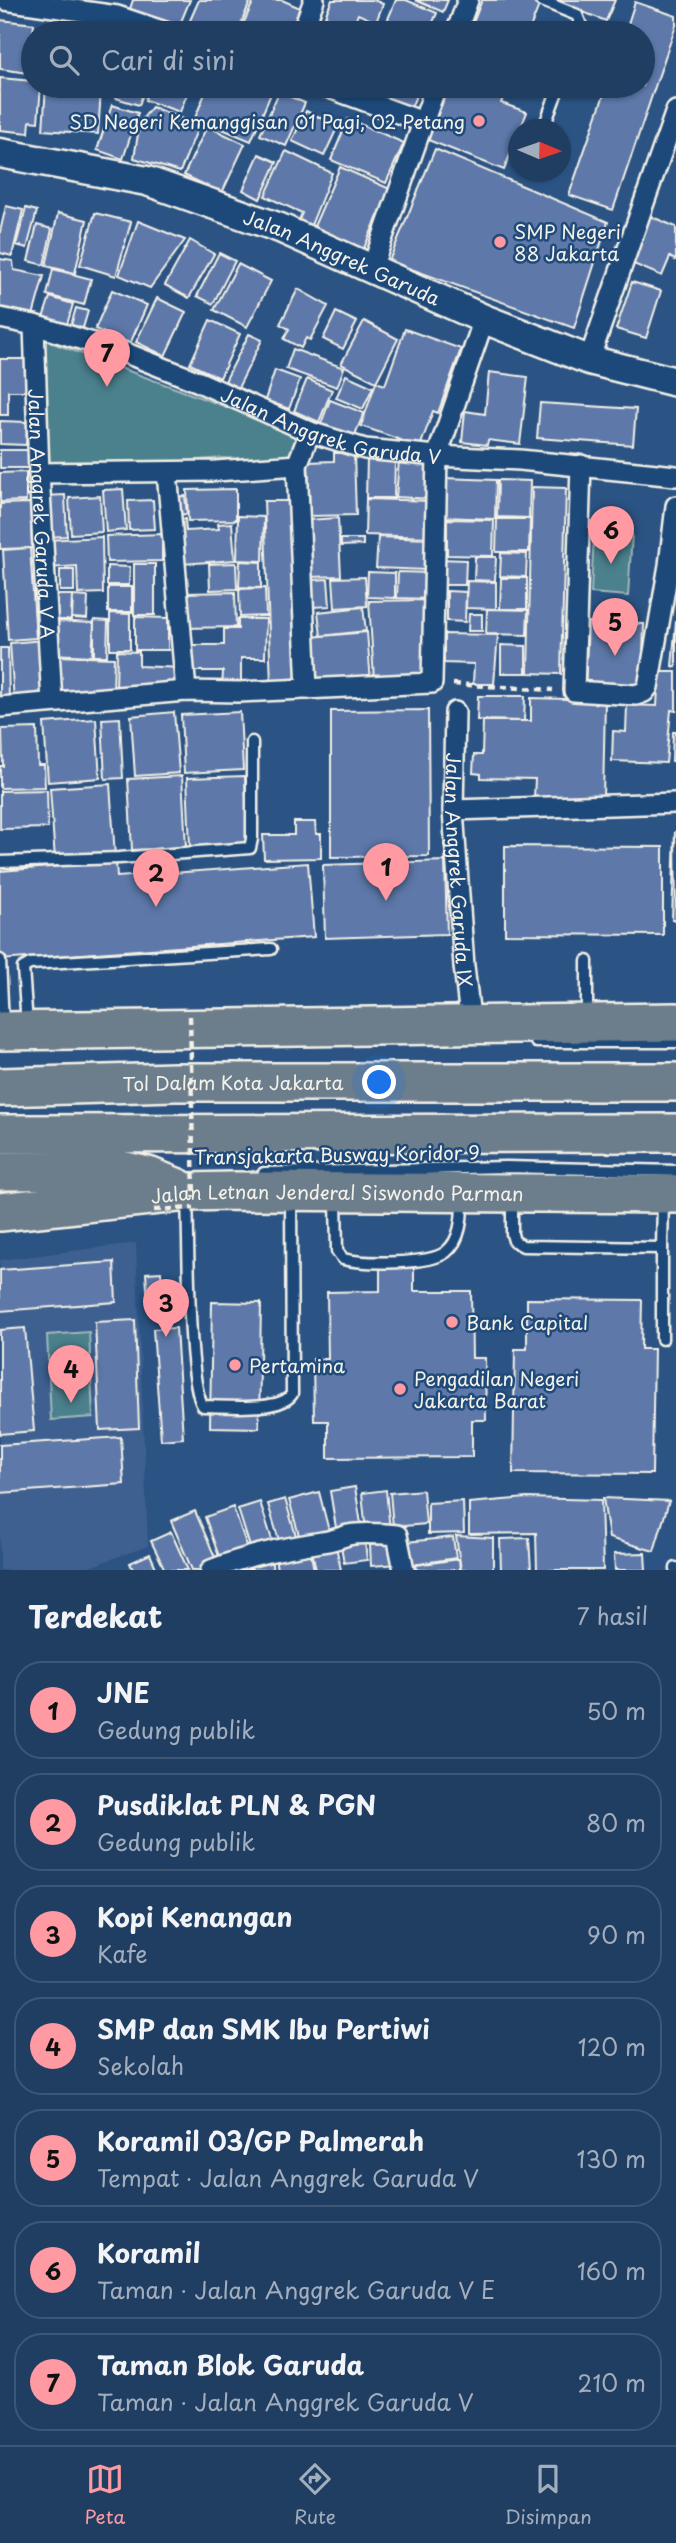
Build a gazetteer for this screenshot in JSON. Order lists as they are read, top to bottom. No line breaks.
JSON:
{"streets":{"highway":["Tol Dalam Kota Jakarta","Jalan Letnan Jenderal Siswondo Parman"],"street":["Jalan Anggrek Garuda","Jalan Anggrek Garuda V","Jalan Anggrek Garuda V A","Jalan Anggrek Garuda IX"],"lane":["Transjakarta Busway Koridor 9"]},"crossings":[["Jalan Anggrek Garuda V","Jalan Anggrek Garuda V A"],["Transjakarta Busway Koridor 9","Jalan Letnan Jenderal Siswondo Parman"]],"places":["SD Negeri Kemanggisan 01 Pagi, 02 Petang","SMP Negeri 88 Jakarta","Bank Capital","Pertamina","Pengadilan Negeri Jakarta Barat"],"north":"right","page":{"search":"Cari di sini","pins":["7","6","5","1","2","3","4"],"heading":["Terdekat","7 hasil"],"list":[{"mark":"1","name":"JNE","note":"Gedung publik","value":"50 m"},{"mark":"2","name":"Pusdiklat PLN & PGN","note":"Gedung publik","value":"80 m"},{"mark":"3","name":"Kopi Kenangan","note":"Kafe","value":"90 m"},{"mark":"4","name":"SMP dan SMK Ibu Pertiwi","note":"Sekolah","value":"120 m"},{"mark":"5","name":"Koramil 03/GP Palmerah","note":"Tempat · Jalan Anggrek Garuda V","value":"130 m"},{"mark":"6","name":"Koramil","note":"Taman · Jalan Anggrek Garuda V E","value":"160 m"},{"mark":"7","name":"Taman Blok Garuda","note":"Taman · Jalan Anggrek Garuda V","value":"210 m"}],"nav":["Peta","Rute","Disimpan"]}}
